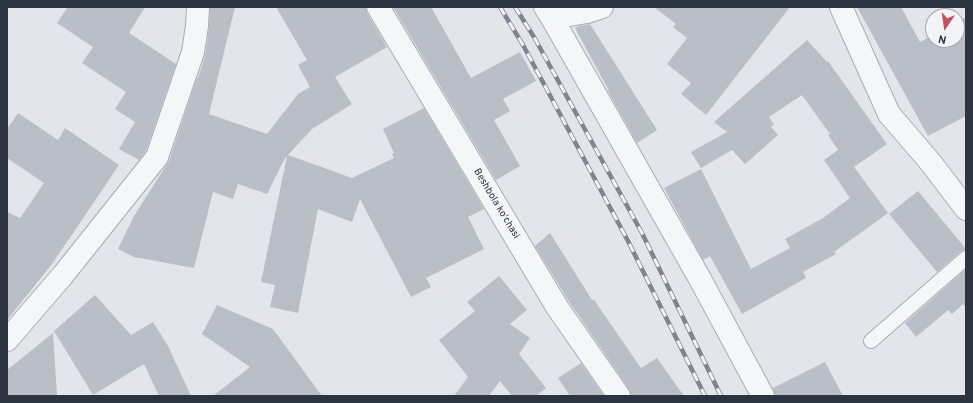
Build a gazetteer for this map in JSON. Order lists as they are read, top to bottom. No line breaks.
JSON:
{"streets":{"street":["Beshbola koʻchasi"]},"north":"bottom"}
